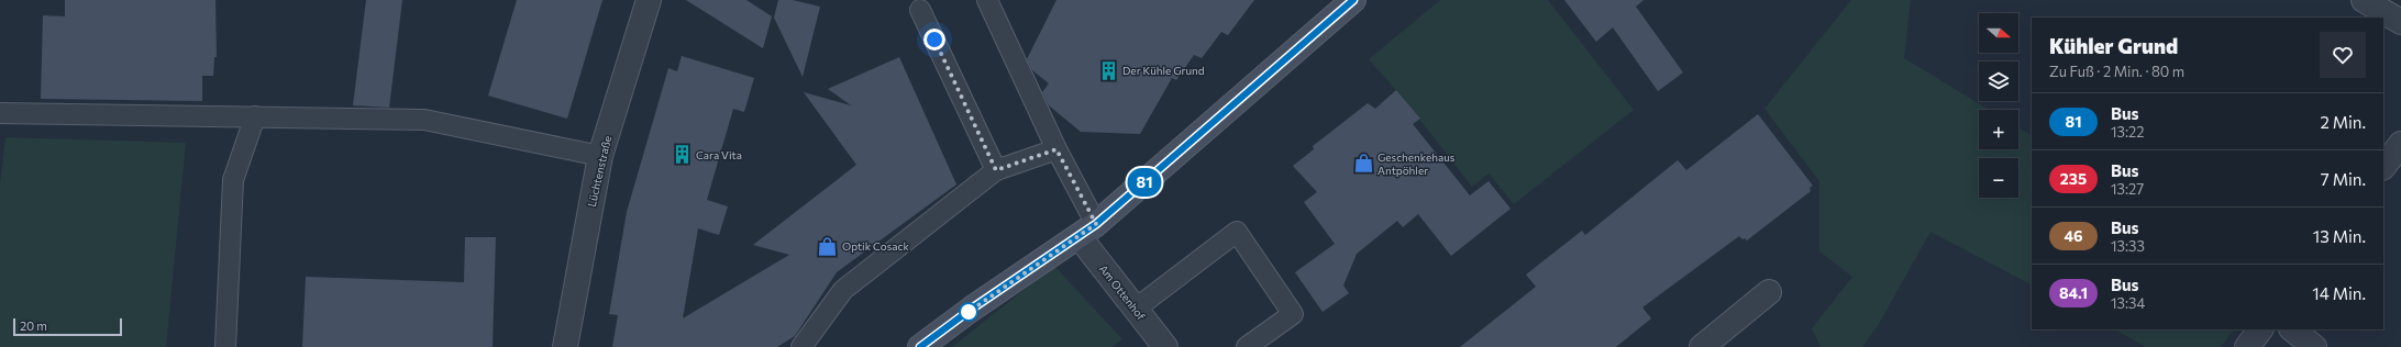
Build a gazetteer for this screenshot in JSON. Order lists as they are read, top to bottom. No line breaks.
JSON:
{"streets":{"street":["Lüchtenstraße","Am Ottenhof"]},"places":{"building":["Der Kühle Grund","Cara Vita"],"shop":["Geschenkehaus Antpöhler","Optik Cosack"]},"lines":["bus line 81"],"scale_bar":"20 m","north":"right","page":{"on_map":"81","map_buttons":["+","−"],"heading":["Kühler Grund","Zu Fuß · 2 Min. · 80 m"],"list":[{"mark":"81","name":"Bus","note":"13:22","value":"2 Min."},{"mark":"235","name":"Bus","note":"13:27","value":"7 Min."},{"mark":"46","name":"Bus","note":"13:33","value":"13 Min."},{"mark":"84.1","name":"Bus","note":"13:34","value":"14 Min."}],"scale":"20 m"}}
